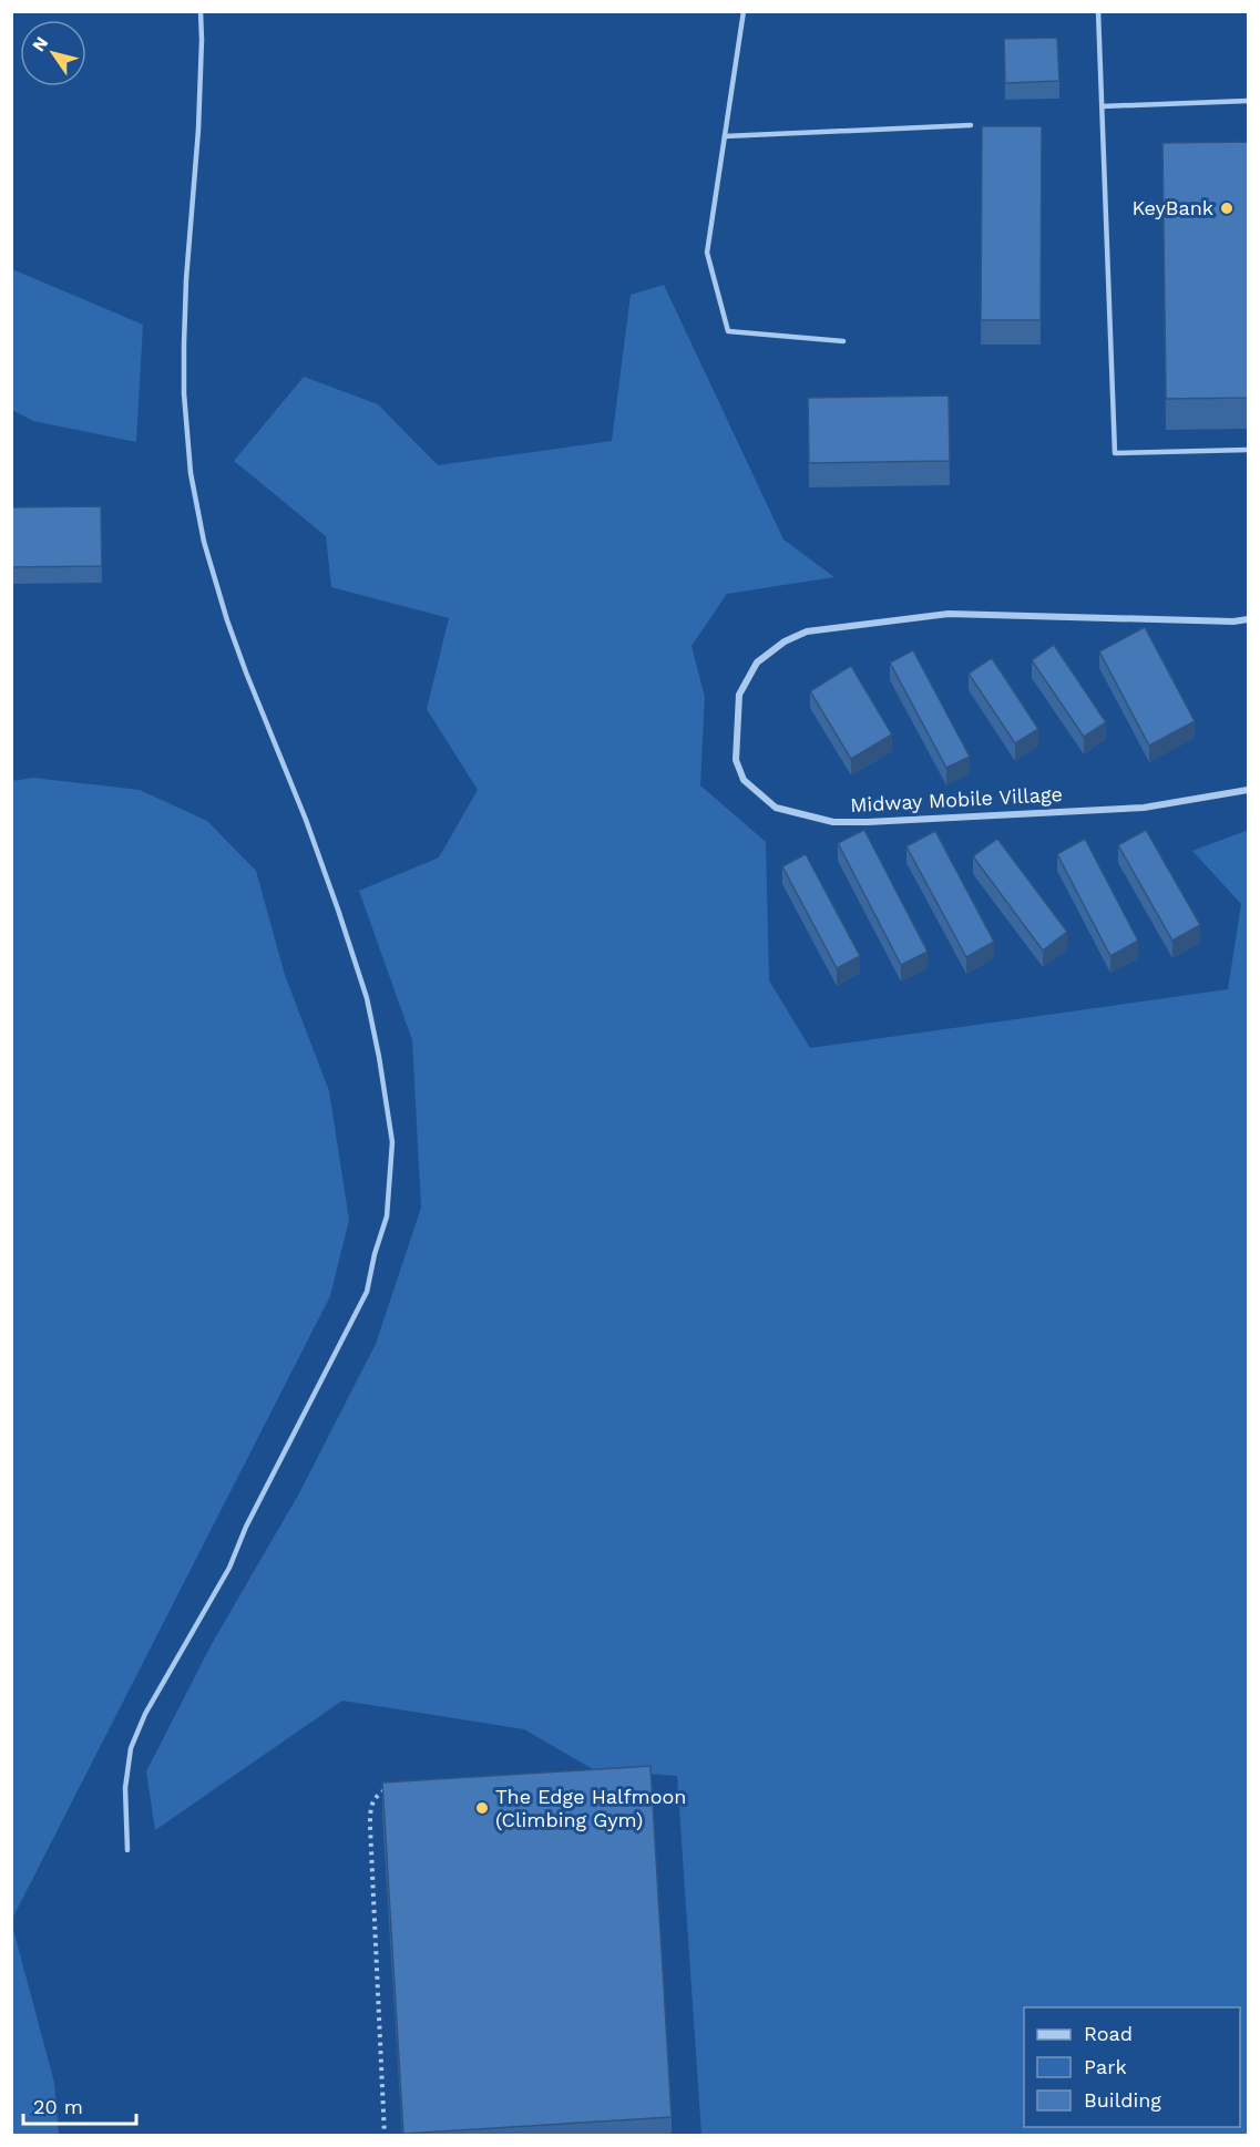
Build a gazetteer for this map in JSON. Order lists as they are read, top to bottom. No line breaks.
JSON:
{"streets":{"street":["Midway Mobile Village"]},"places":["KeyBank","The Edge Halfmoon (Climbing Gym)"],"legend":["Road","Park","Building"],"scale_bar":"20 m","north":"top left"}
